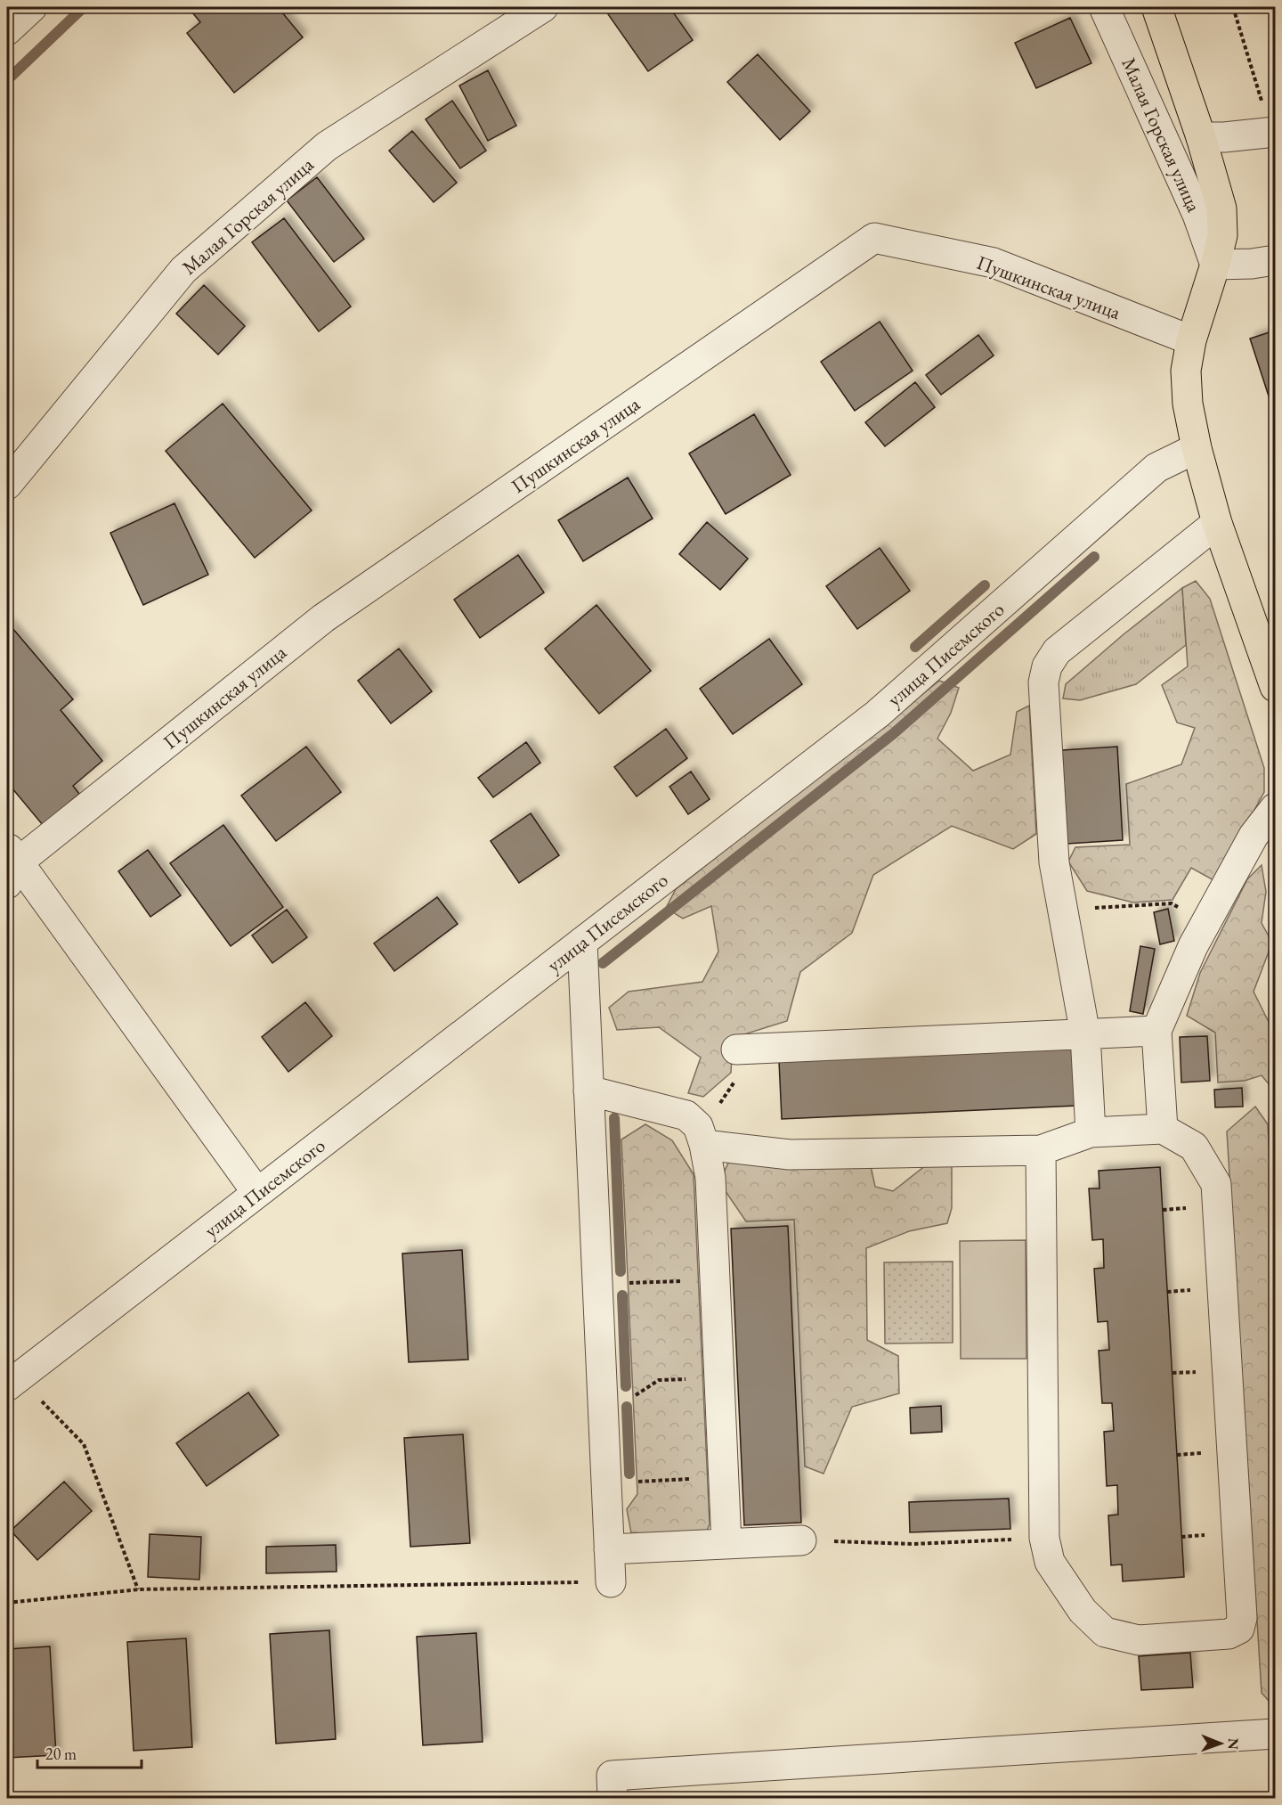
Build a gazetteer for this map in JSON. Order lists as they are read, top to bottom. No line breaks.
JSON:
{"streets":{"street":["Малая Горская улица","Пушкинская улица","улица Писемского"]},"scale_bar":"20 m","north":"right"}
